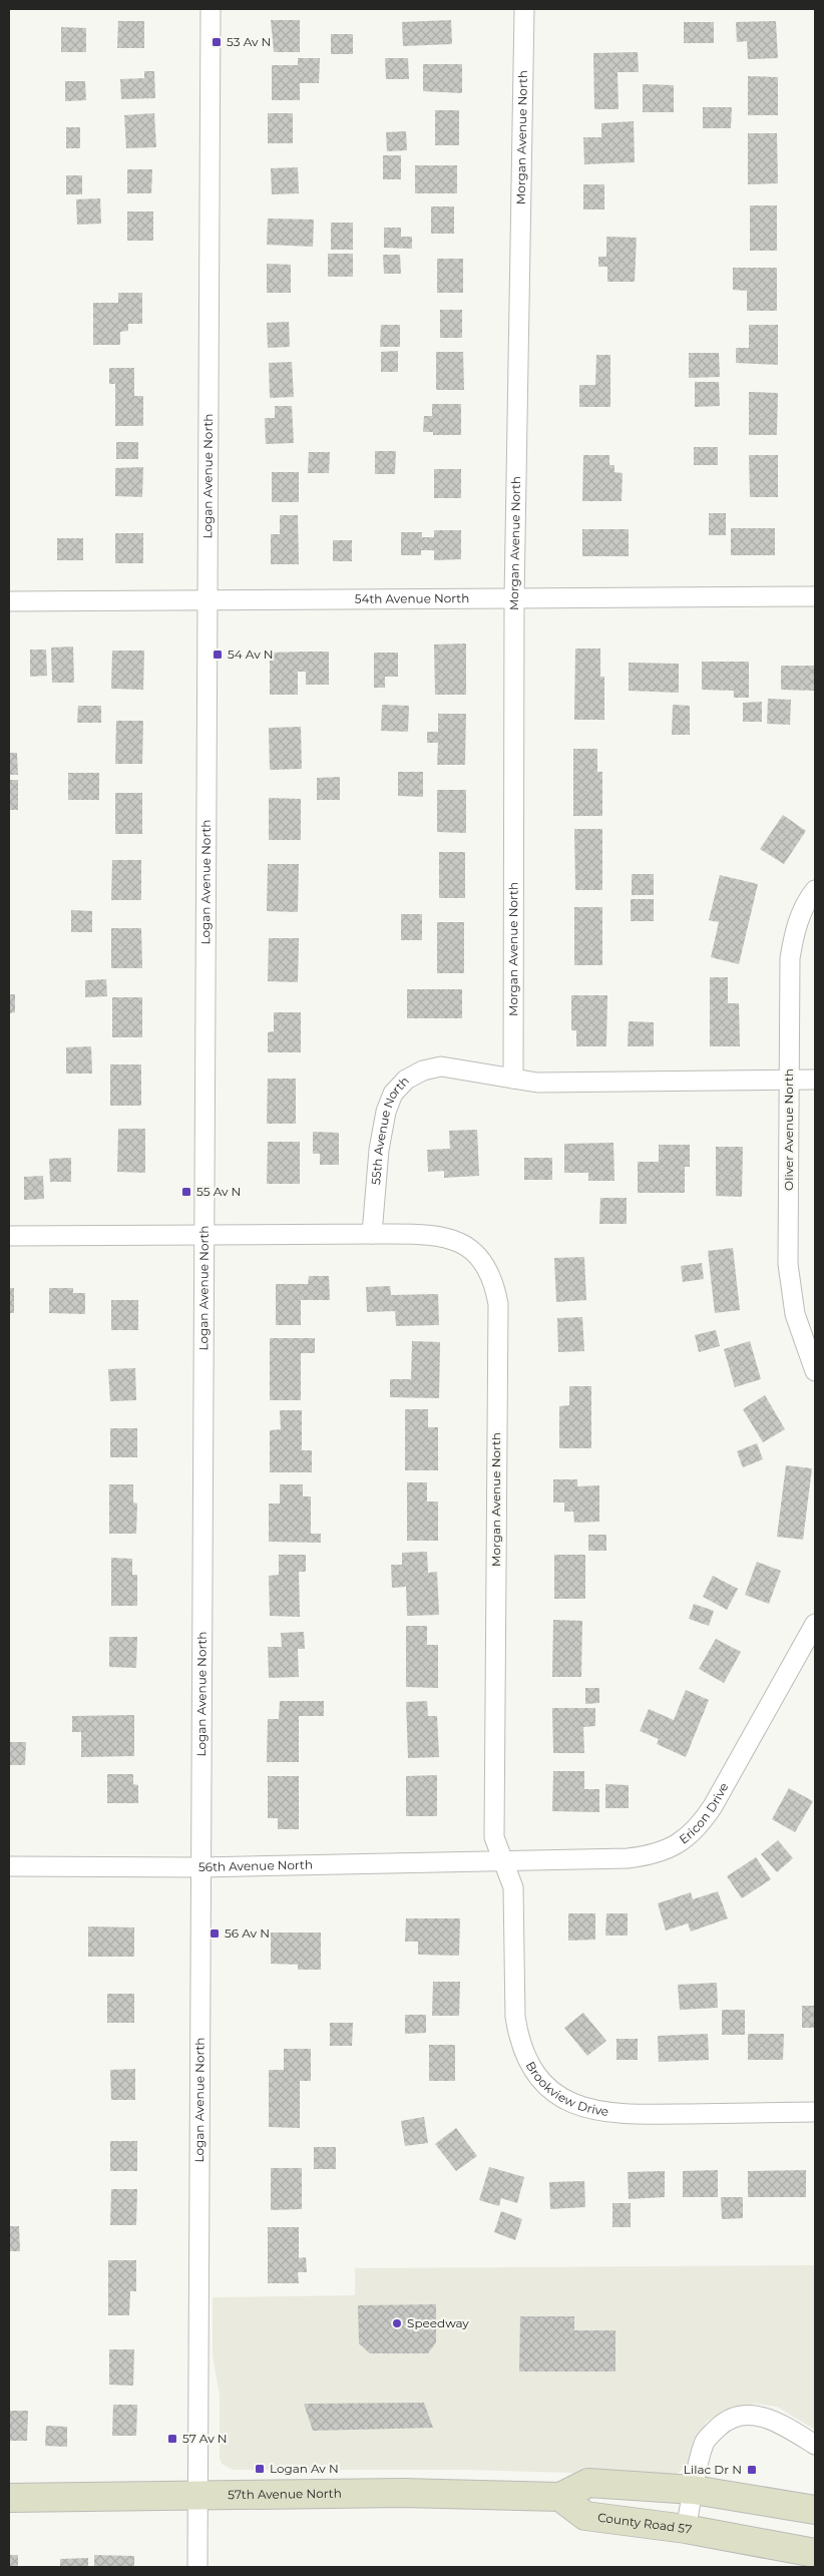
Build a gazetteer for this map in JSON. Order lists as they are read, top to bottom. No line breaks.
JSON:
{"streets":{"street":["Morgan Avenue North","Logan Avenue North","54th Avenue North","Oliver Avenue North","55th Avenue North","Ericon Drive","56th Avenue North","Brookview Drive","57th Avenue North","County Road 57"]},"crossings":[["Morgan Avenue North","54th Avenue North"],["Morgan Avenue North","55th Avenue North"],["Morgan Avenue North","Ericon Drive"],["Morgan Avenue North","56th Avenue North"],["Morgan Avenue North","Brookview Drive"],["Logan Avenue North","54th Avenue North"],["Logan Avenue North","56th Avenue North"],["Logan Avenue North","57th Avenue North"],["Oliver Avenue North","55th Avenue North"],["Ericon Drive","56th Avenue North"],["Ericon Drive","Brookview Drive"],["56th Avenue North","Brookview Drive"],["57th Avenue North","County Road 57"]],"places":{"transit":["53 Av N","54 Av N","55 Av N","56 Av N","57 Av N","Logan Av N","Lilac Dr N"],"other":["Speedway"]}}
